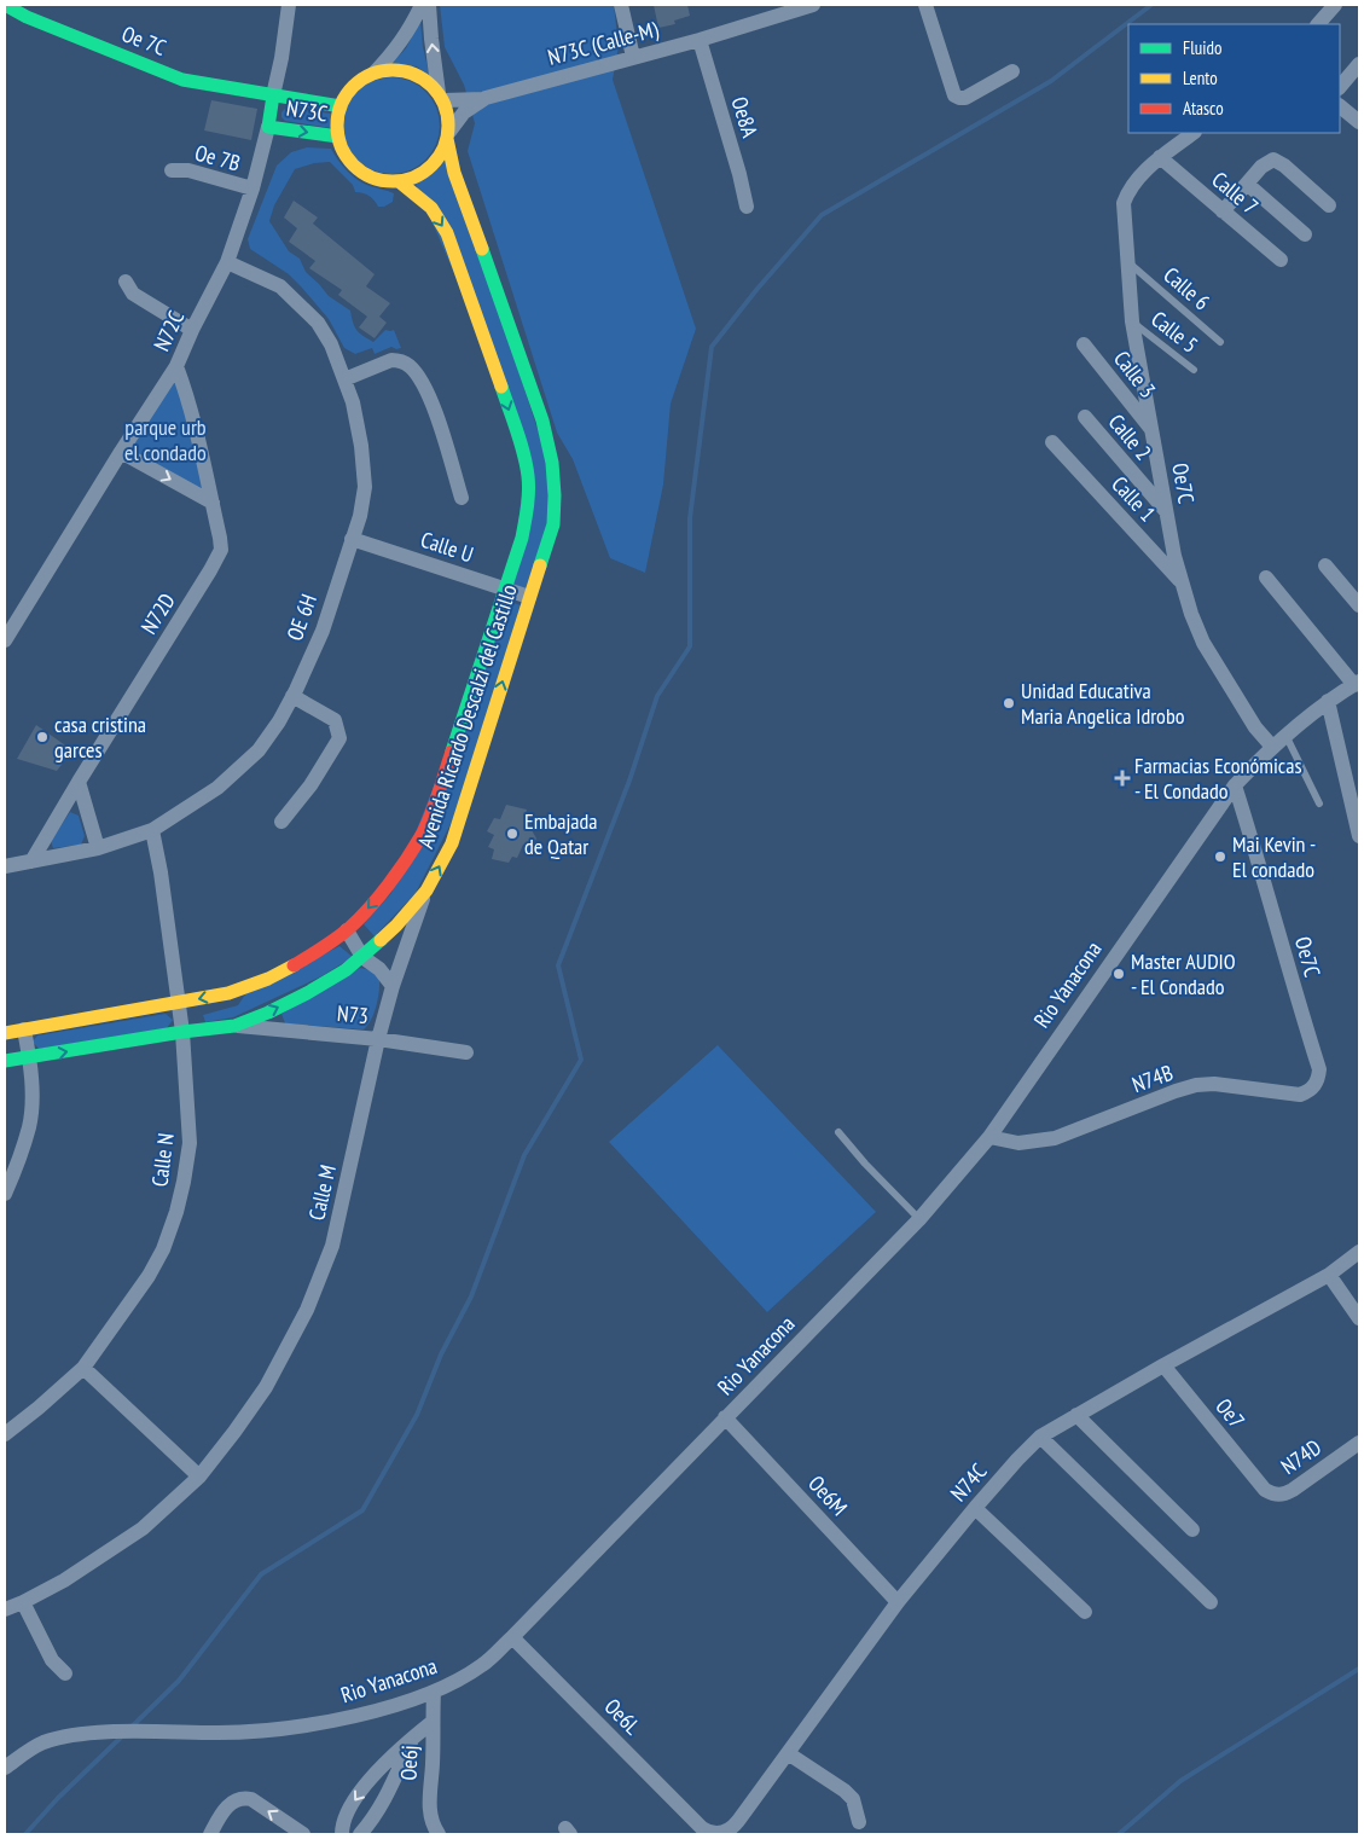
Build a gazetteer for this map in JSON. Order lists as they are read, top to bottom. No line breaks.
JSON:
{"streets":{"street":["Oe 7C","N73C (Calle-M)","N73C","Oe8A","Oe 7B","Calle 7","N72C","Calle 3","Calle 2","Oe7C","Calle 1","Calle U","N72D","OE 6H","Avenida Ricardo Descalzi del Castillo","Rio Yanacona","N73","N74B","Calle N","Calle M","Oe7","N74D","N74C","Oe6M","Oe6L","Oe6j"],"lane":["Calle 6","Calle 5"]},"crossings":[["Oe 7C","N73C"],["Oe 7C","N72C"],["N73C (Calle-M)","N73C"],["N73C (Calle-M)","Oe8A"],["N73C (Calle-M)","Avenida Ricardo Descalzi del Castillo"],["N73C","N72C"],["N73C","Avenida Ricardo Descalzi del Castillo"],["Oe 7B","N72C"],["Calle 7","Oe7C"],["Calle 6","Oe7C"],["N72C","N72D"],["N72C","OE 6H"],["Calle 5","Oe7C"],["Calle 3","Oe7C"],["Calle 2","Oe7C"],["Oe7C","Calle 1"],["Oe7C","Rio Yanacona"],["Oe7C","N74B"],["Calle U","OE 6H"],["Calle U","Avenida Ricardo Descalzi del Castillo"],["N72D","OE 6H"],["OE 6H","Calle N"],["Avenida Ricardo Descalzi del Castillo","N73"],["Avenida Ricardo Descalzi del Castillo","Calle N"],["Avenida Ricardo Descalzi del Castillo","Calle M"],["Rio Yanacona","N74B"],["Rio Yanacona","Oe6M"],["Rio Yanacona","Oe6L"],["Rio Yanacona","Oe6j"],["N73","Calle M"],["Oe7","N74D"],["Oe7","N74C"],["N74C","Oe6M"],["N74C","Oe6L"]],"parks":["parque urb el condado"],"places":{"other":["Unidad Educativa Maria Angelica Idrobo","casa cristina garces","Embajada de Qatar","Mai Kevin - El condado","Master AUDIO - El Condado"],"health":["Farmacias Económicas - El Condado"]},"legend":["Fluido","Lento","Atasco"]}
